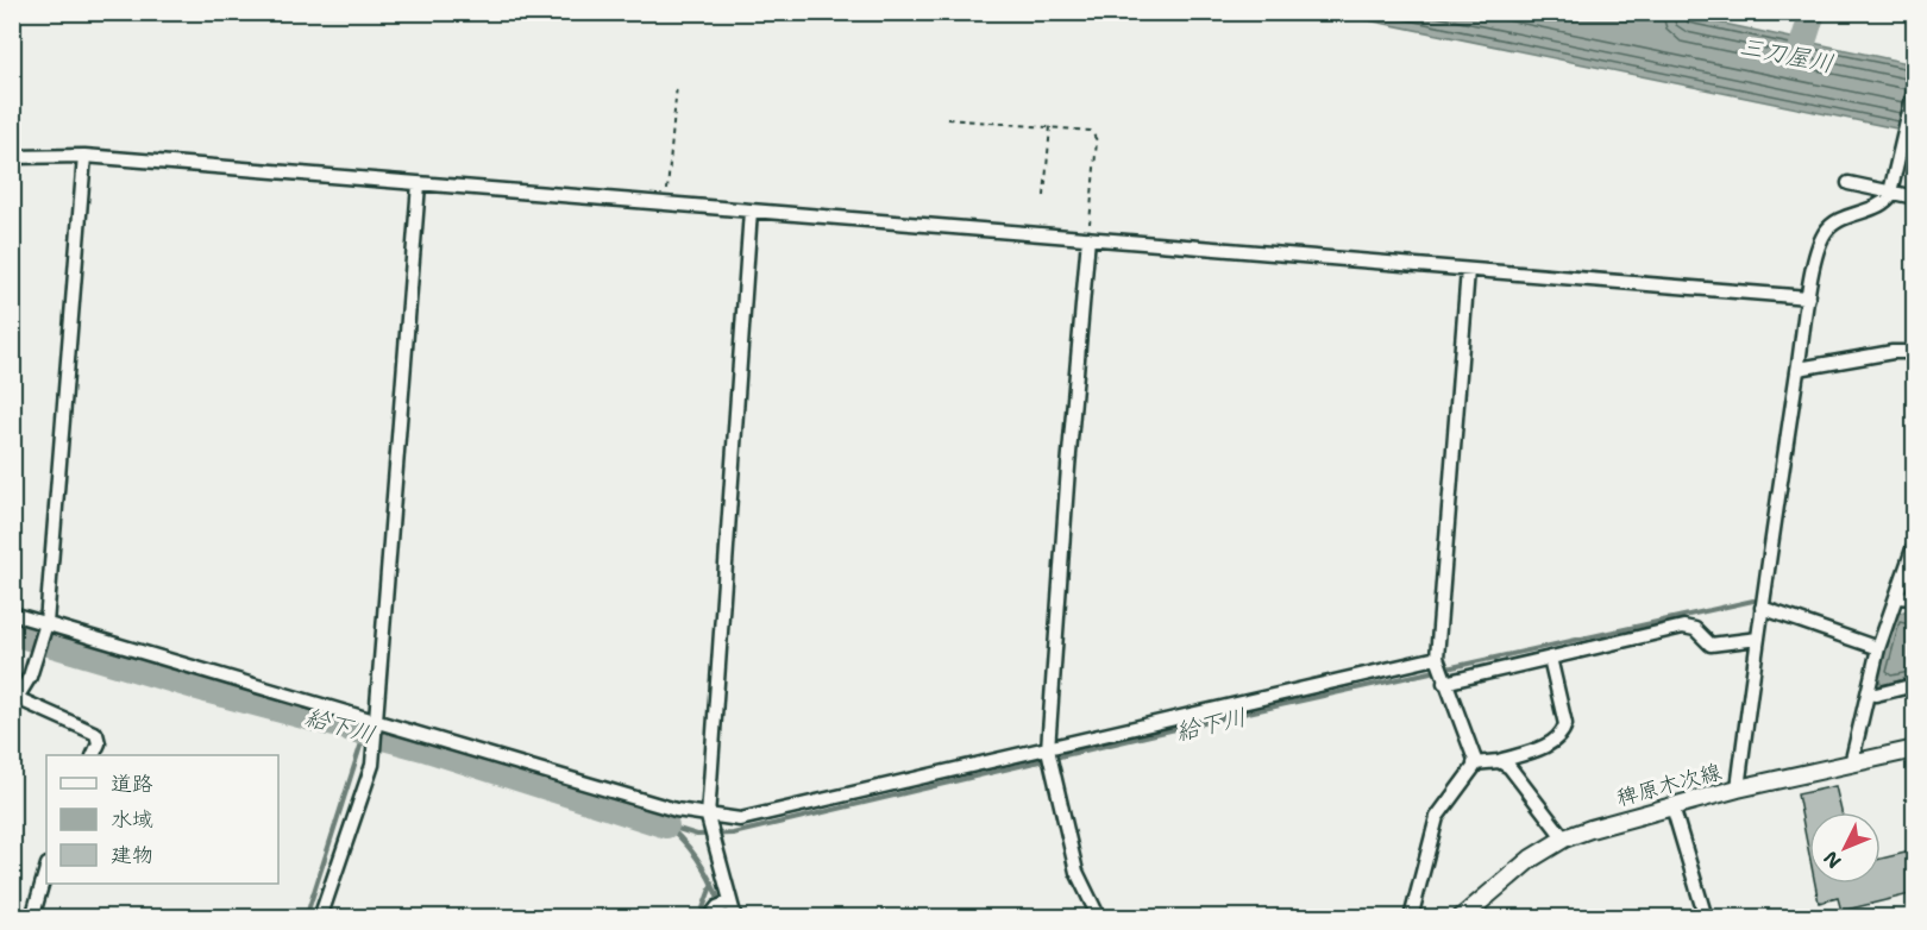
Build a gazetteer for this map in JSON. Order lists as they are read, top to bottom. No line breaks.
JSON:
{"streets":{"main road":["稗原木次線"]},"water":["三刀屋川","給下川"],"legend":["道路","水域","建物"],"north":"bottom left"}
